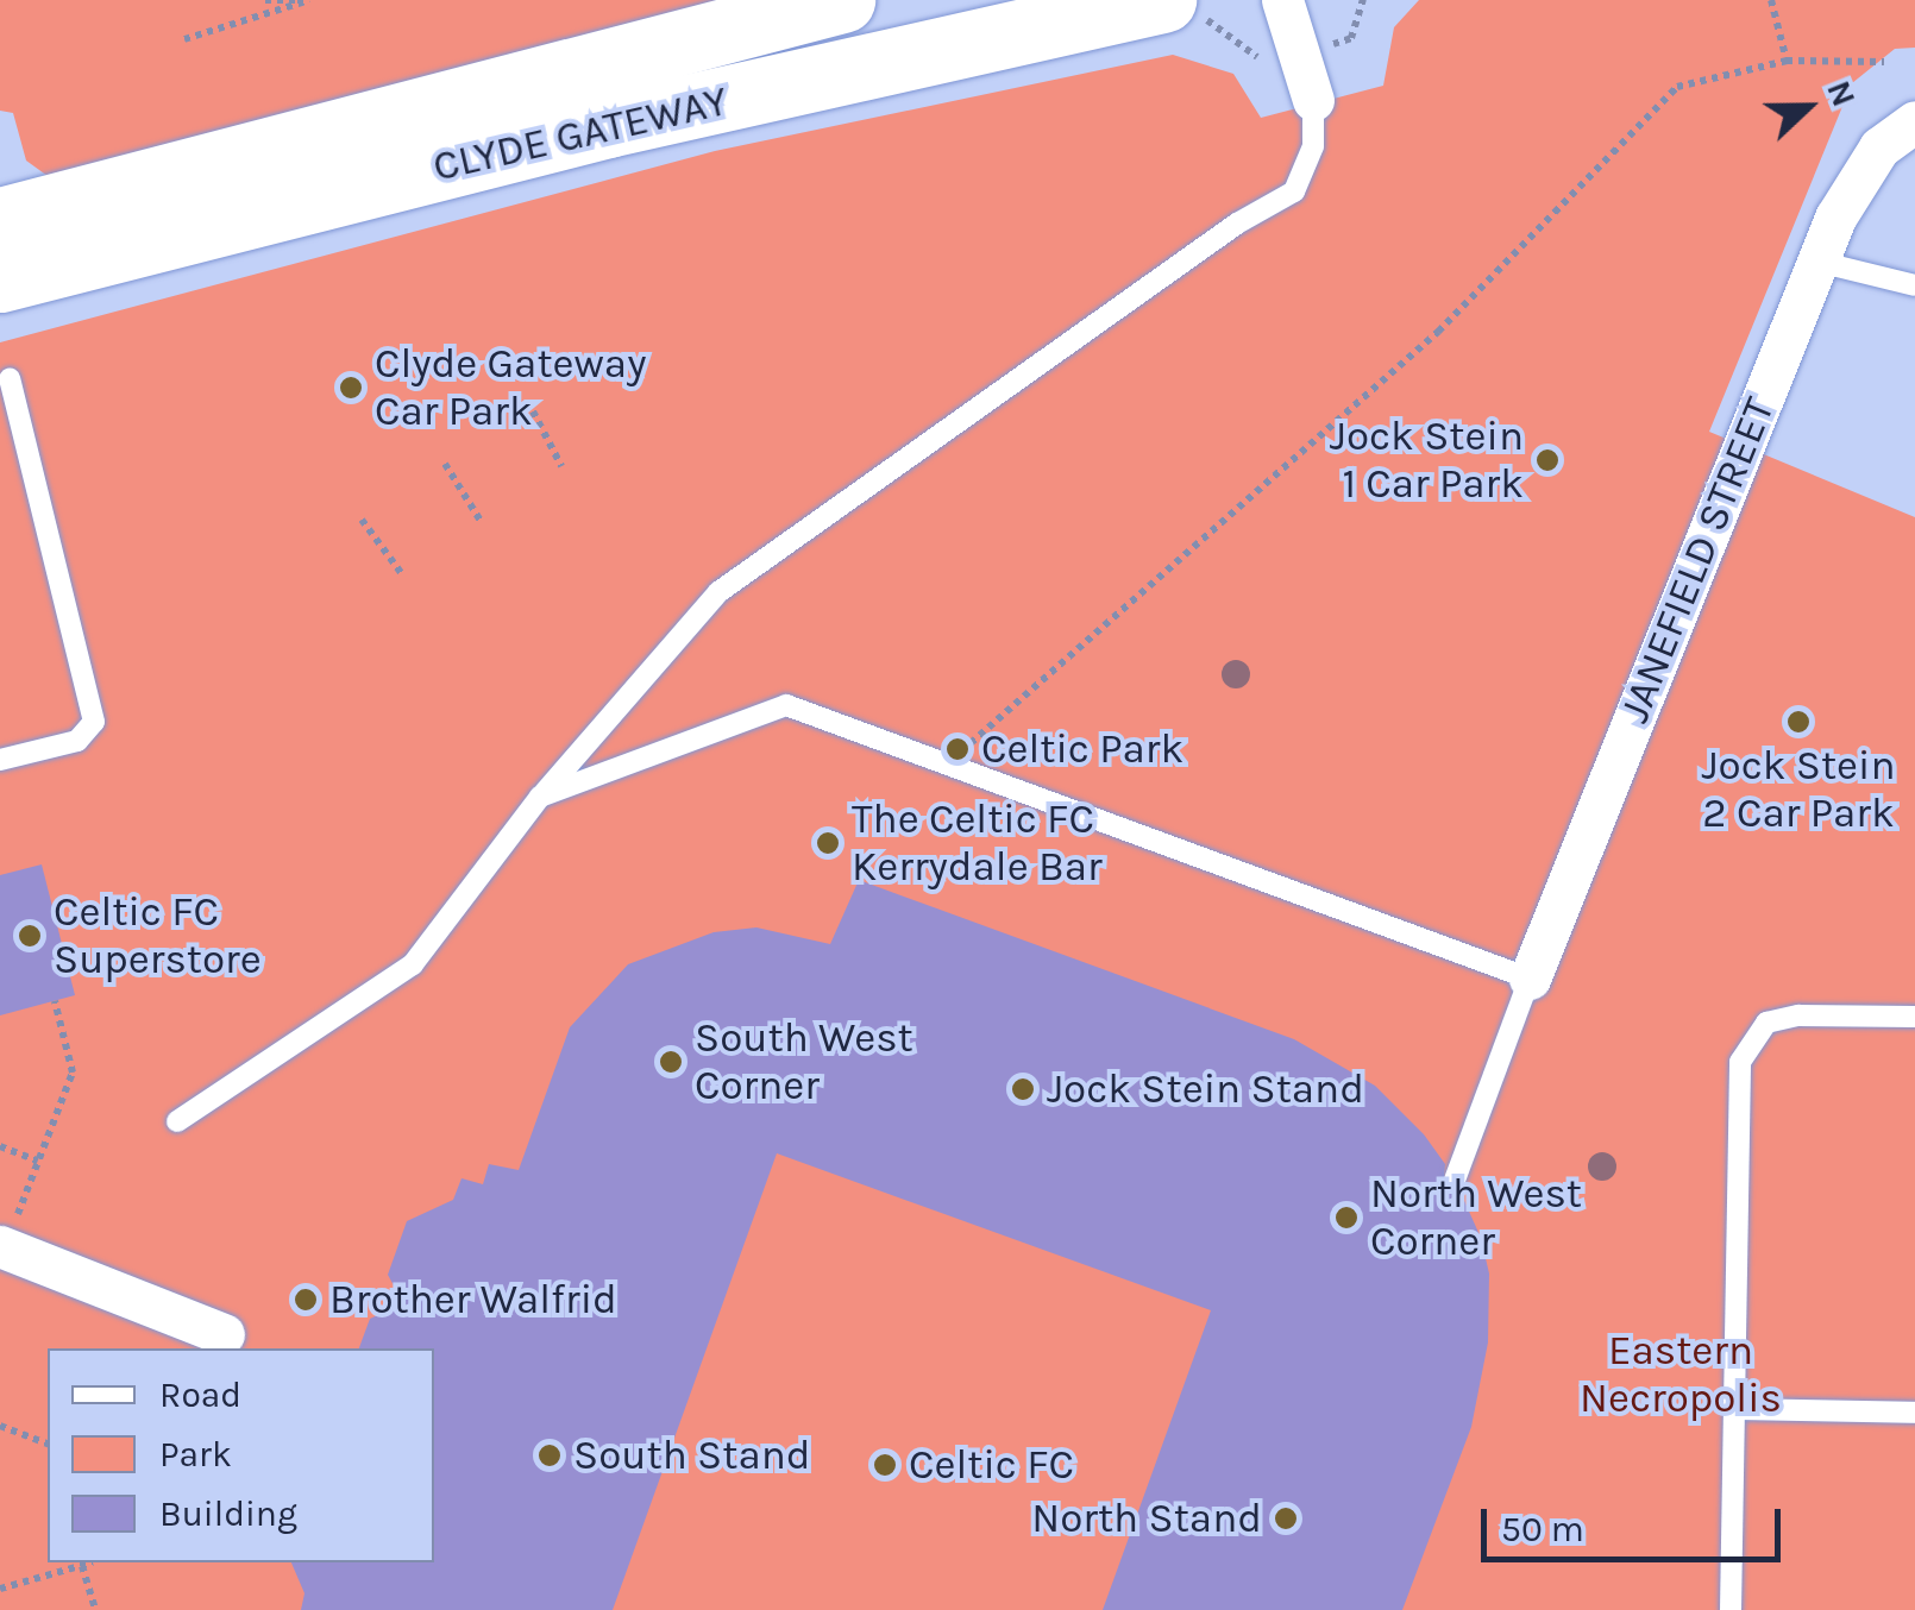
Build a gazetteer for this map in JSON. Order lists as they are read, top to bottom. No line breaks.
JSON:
{"streets":{"main road":["CLYDE GATEWAY"],"street":["JANEFIELD STREET"]},"parks":["Eastern Necropolis"],"places":["Clyde Gateway Car Park","Jock Stein 1 Car Park","Jock Stein 2 Car Park","Celtic Park","The Celtic FC Kerrydale Bar","Celtic FC Superstore","South West Corner","Jock Stein Stand","North West Corner","Brother Walfrid","South Stand","Celtic FC","North Stand"],"legend":["Road","Park","Building"],"scale_bar":"50 m","north":"right"}
